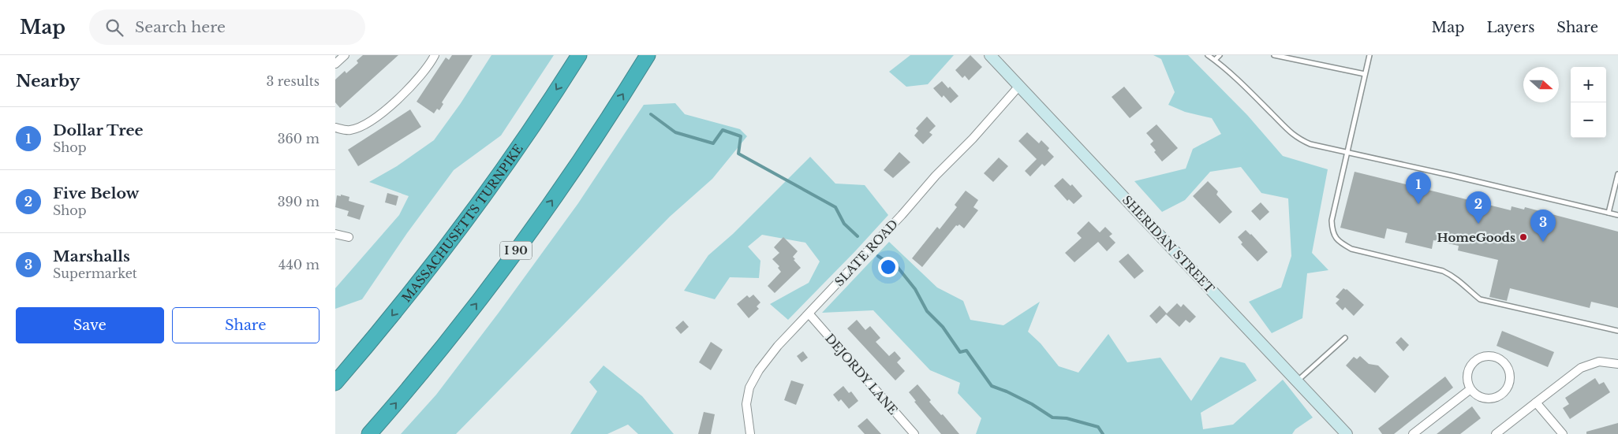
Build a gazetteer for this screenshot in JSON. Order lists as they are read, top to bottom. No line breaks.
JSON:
{"streets":{"highway":["MASSACHUSETTS TURNPIKE","I 90"],"street":["SHERIDAN STREET","SLATE ROAD","DEJORDY LANE"]},"crossings":[["SHERIDAN STREET","SLATE ROAD"],["SLATE ROAD","DEJORDY LANE"]],"places":["HomeGoods"],"north":"right","page":{"header":"Map","search":"Search here","nav":["Map","Layers","Share"],"heading":["Nearby","3 results"],"map_buttons":["+","−"],"list":[{"mark":"1","name":"Dollar Tree","note":"Shop","value":"360 m"},{"mark":"2","name":"Five Below","note":"Shop","value":"390 m"},{"mark":"3","name":"Marshalls","note":"Supermarket","value":"440 m"}],"pins":["1","2","3"],"buttons":["Save","Share"]}}
